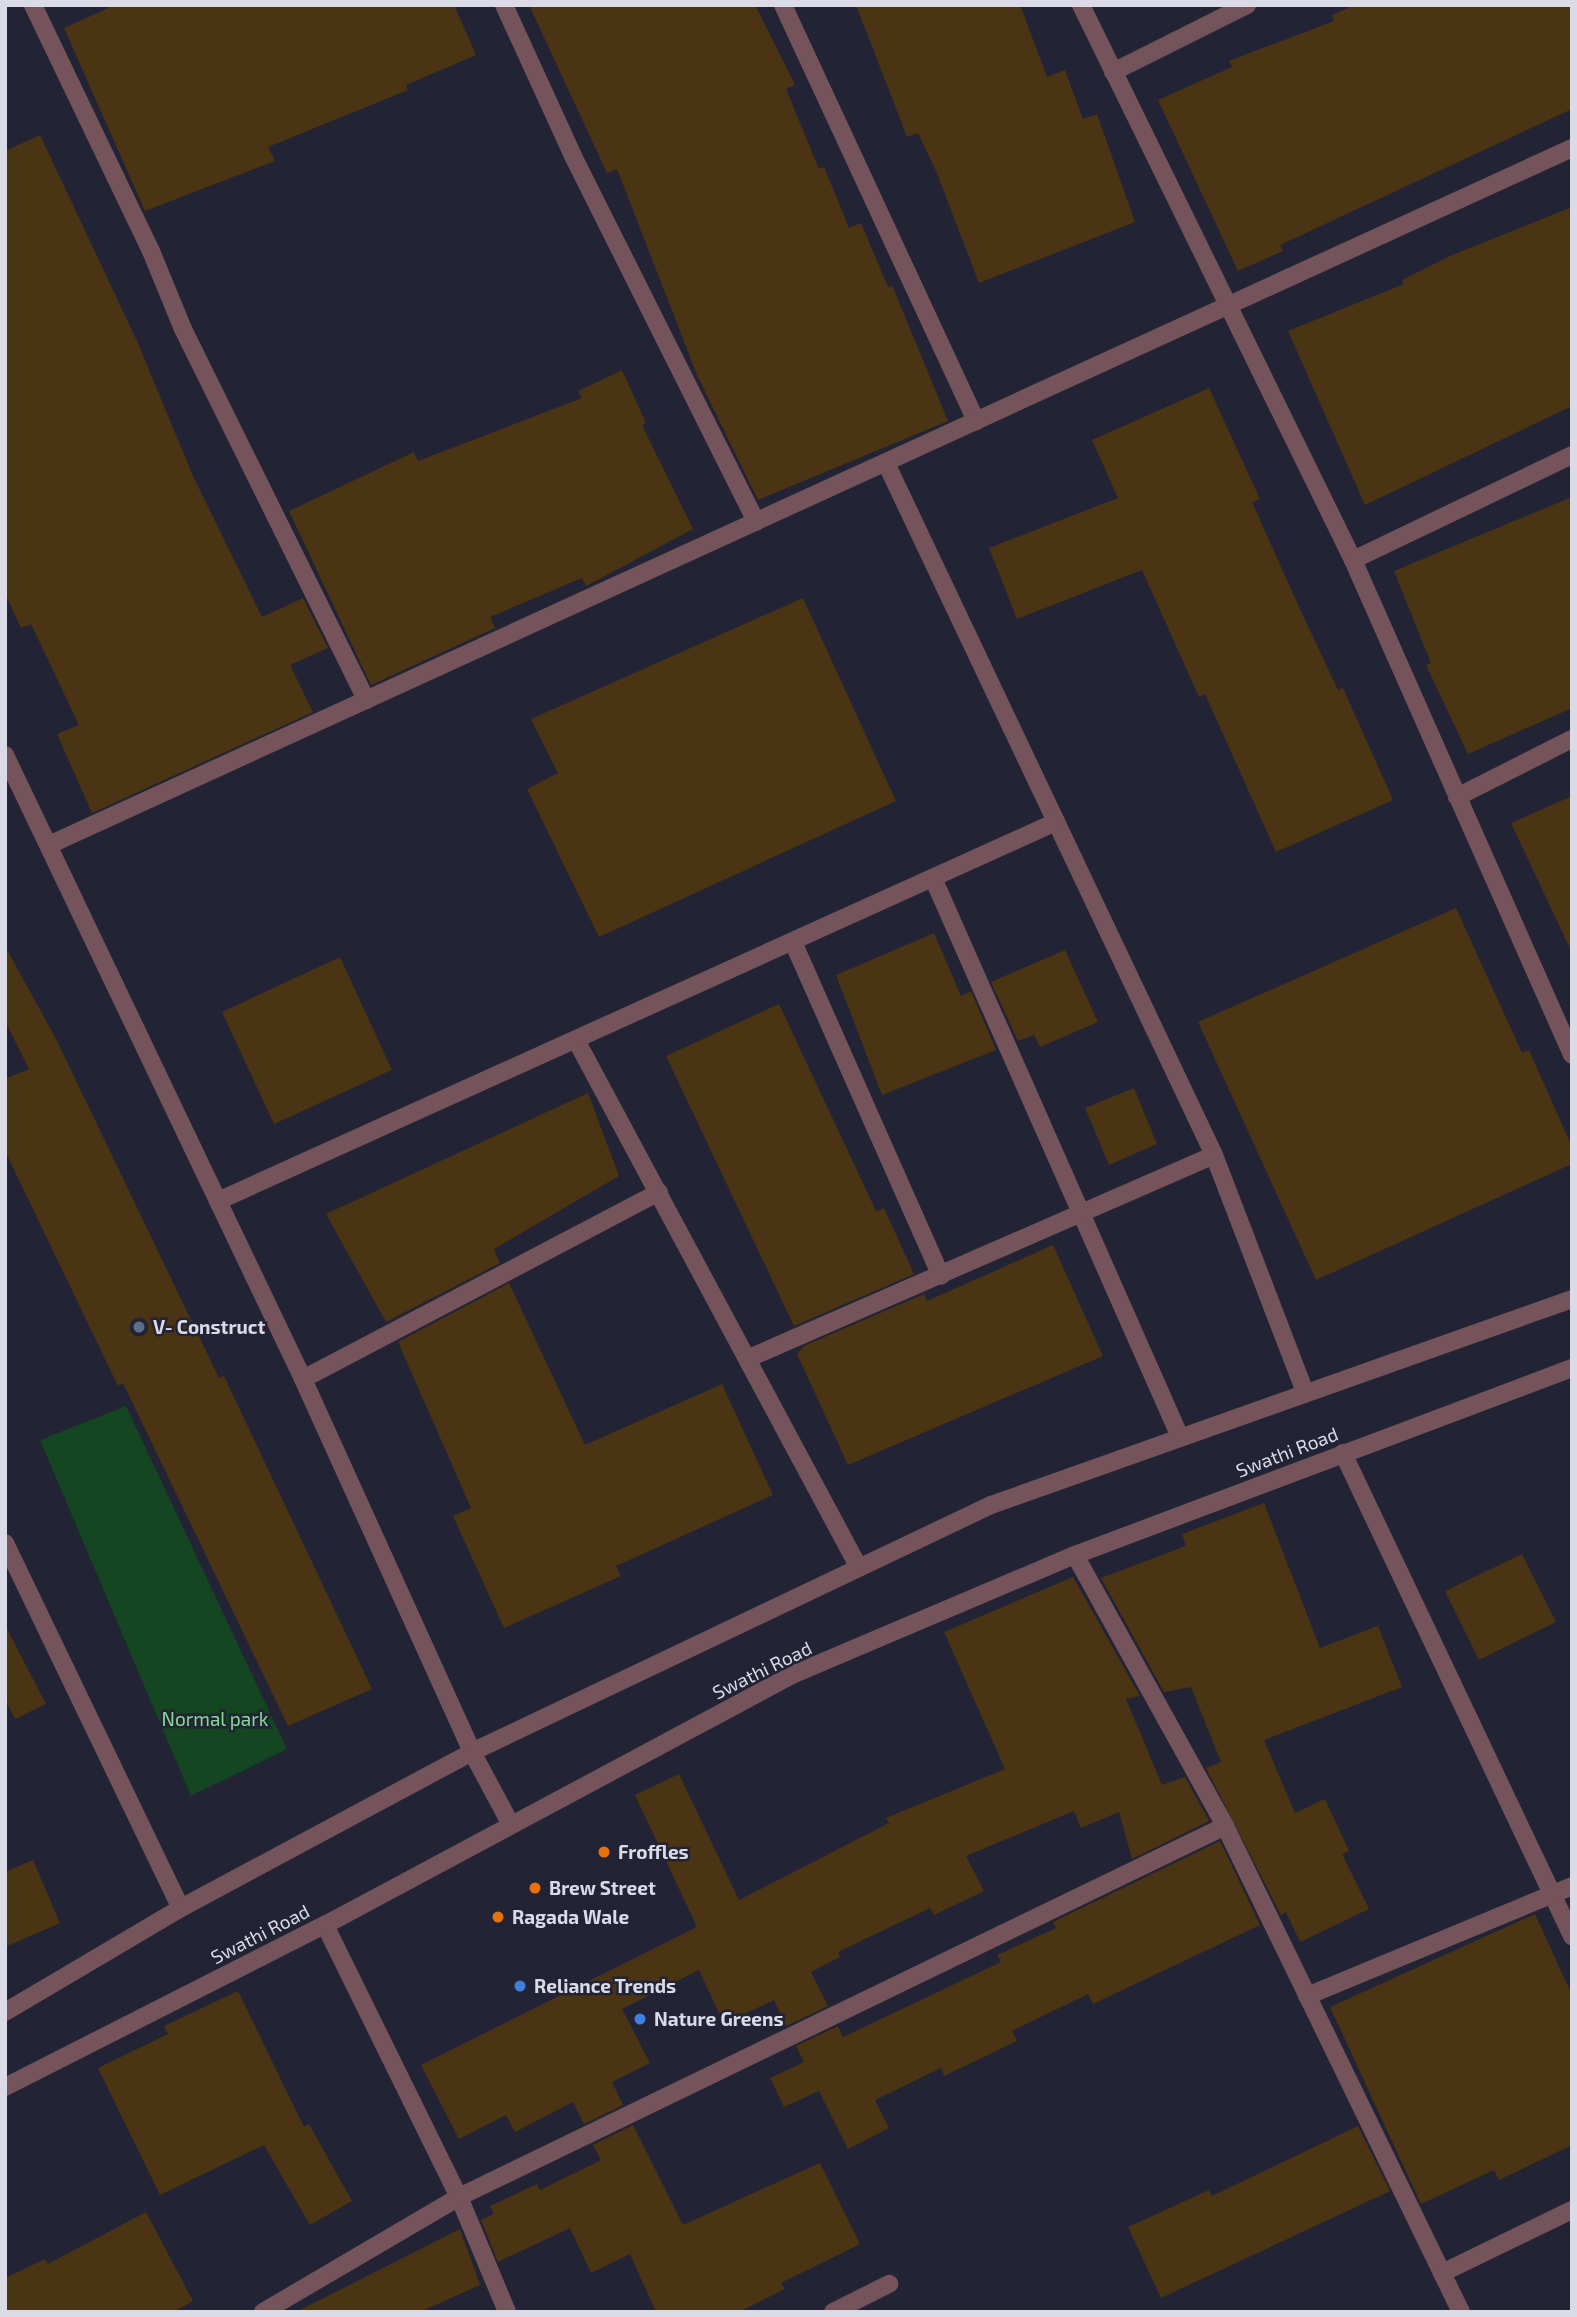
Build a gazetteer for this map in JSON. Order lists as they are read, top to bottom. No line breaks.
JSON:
{"streets":{"street":["Swathi Road"]},"parks":["Normal park"],"places":["V- Construct","Froffles","Brew Street","Ragada Wale","Reliance Trends","Nature Greens"]}
